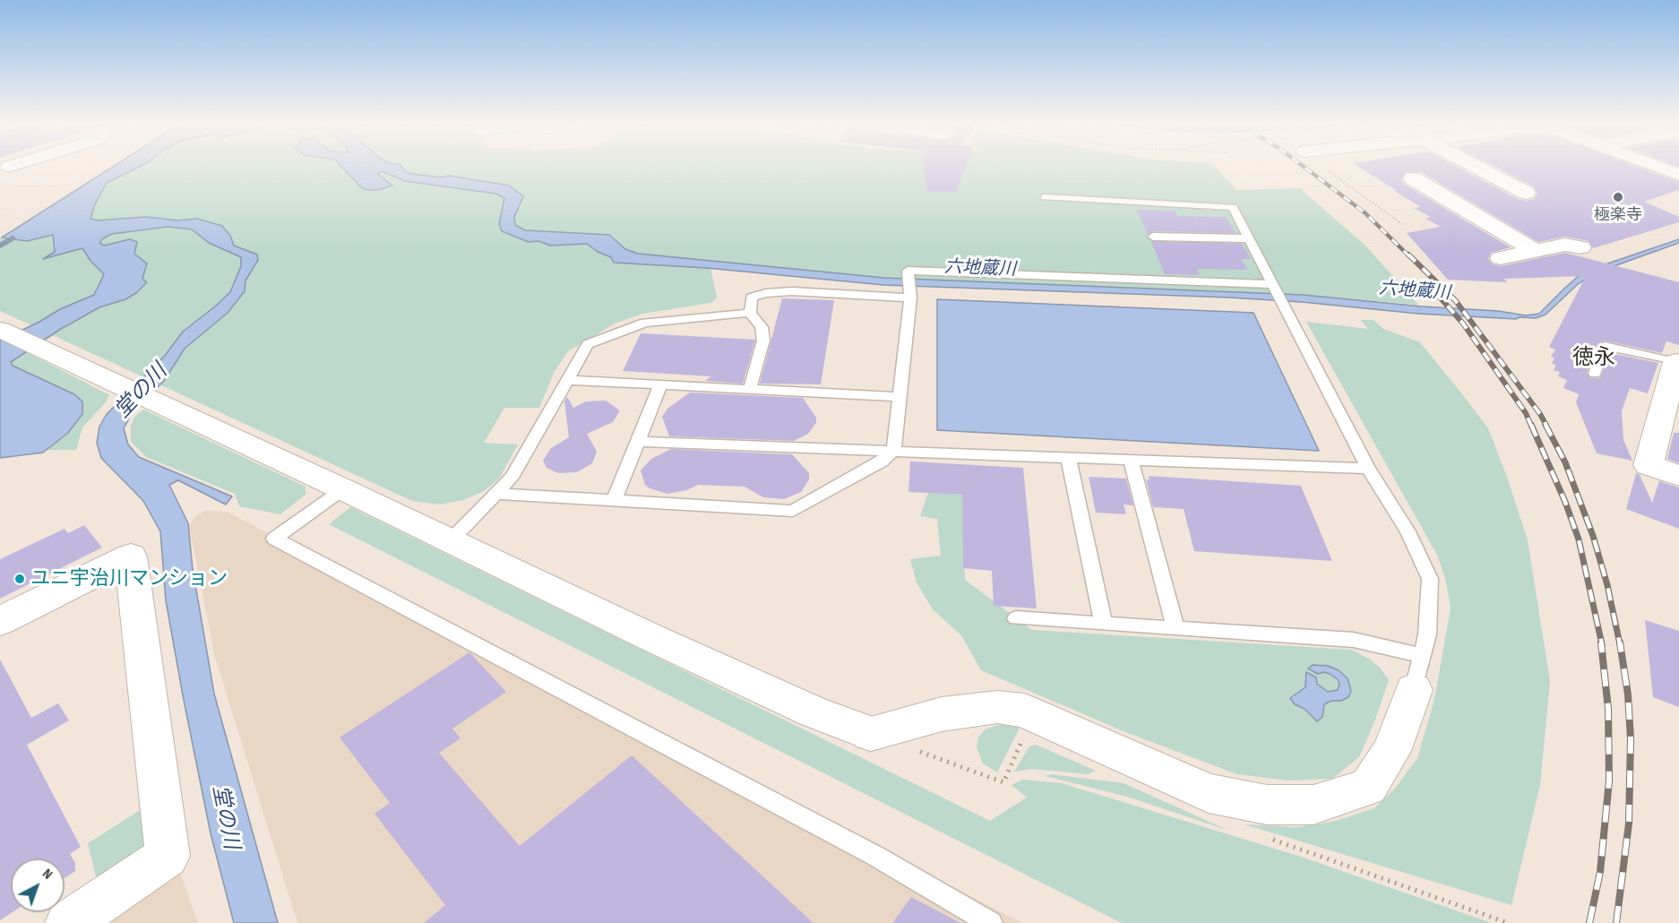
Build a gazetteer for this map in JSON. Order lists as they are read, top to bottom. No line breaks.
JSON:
{"districts":["徳永"],"water":["六地蔵川","堂の川"],"places":["極楽寺","ユニ宇治川マンション"],"north":"top right"}
